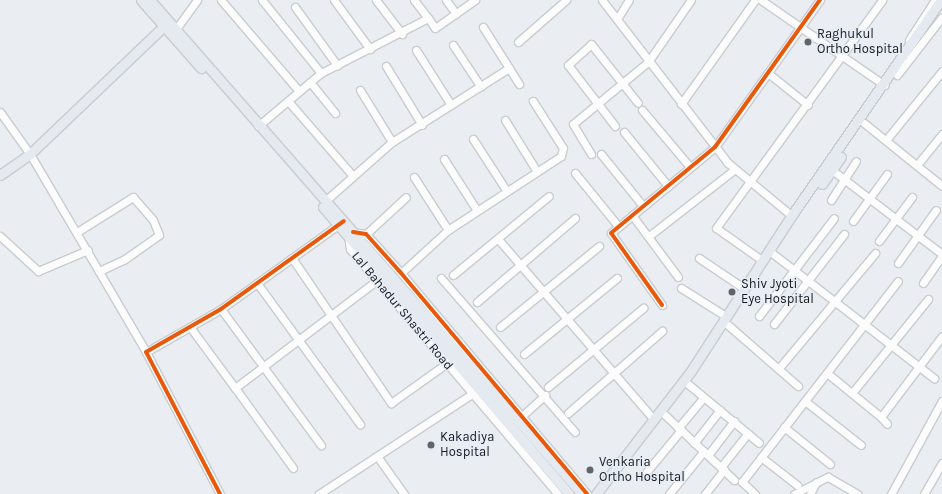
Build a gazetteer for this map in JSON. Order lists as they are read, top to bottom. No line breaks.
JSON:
{"streets":{"main road":["Lal Bahadur Shastri Road"]},"places":["Raghukul Ortho Hospital","Shiv Jyoti Eye Hospital","Kakadiya Hospital","Venkaria Ortho Hospital"]}
